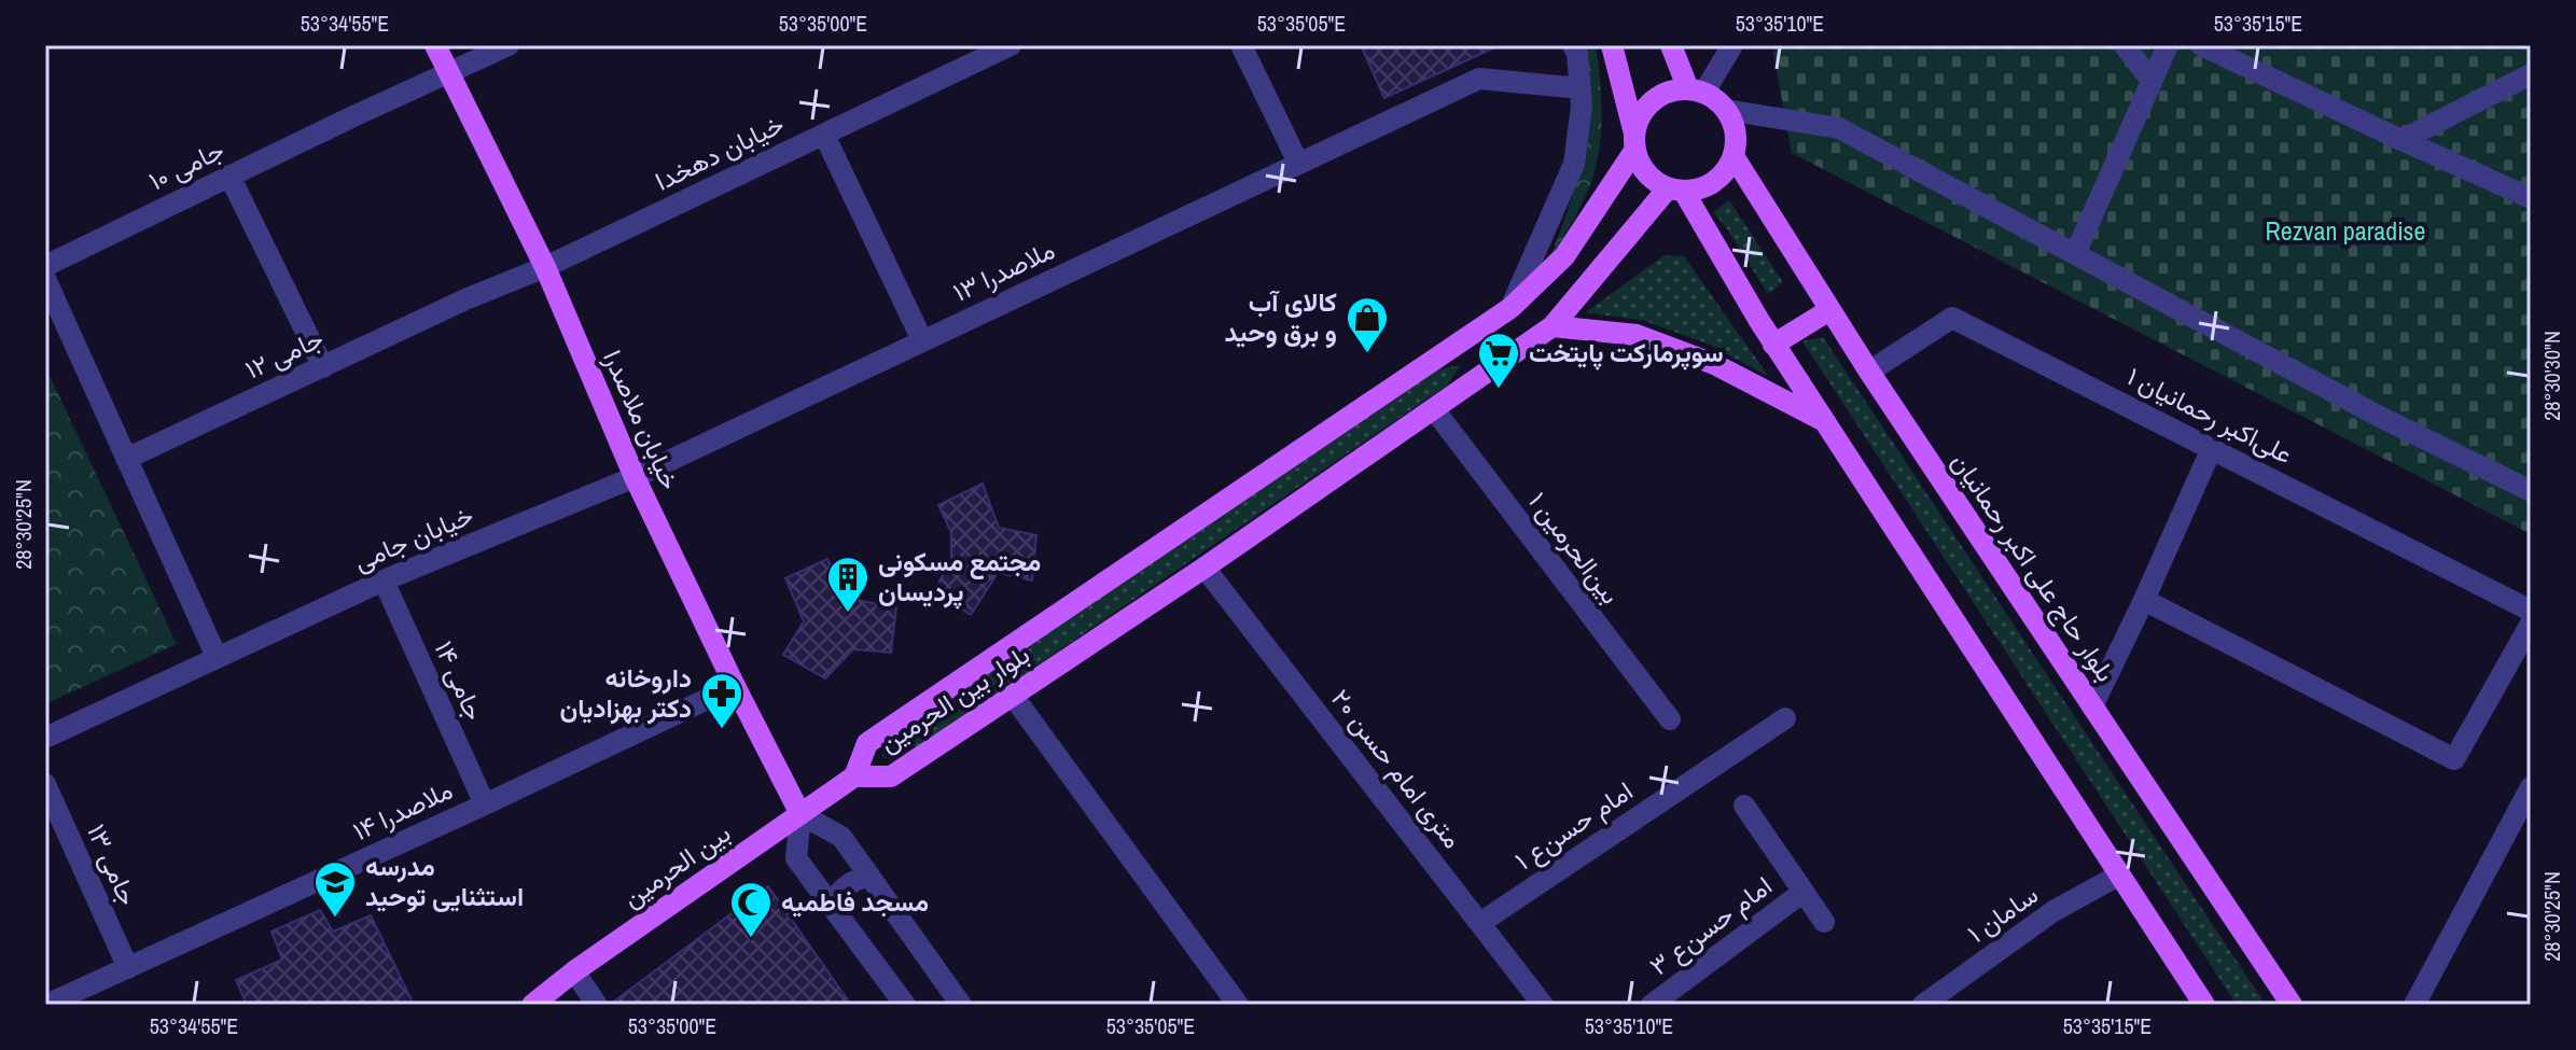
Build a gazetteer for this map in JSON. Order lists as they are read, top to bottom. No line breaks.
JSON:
{"streets":{"main road":["خیابان ملاصدرا","بلوار حاج علی اکبر رحمانیان","بلوار بین الحرمین","بین الحرمین"],"street":["خیابان دهخدا","جامی ۱۰","ملاصدرا ۱۳","جامی ۱۲","علی‌اکبر رحمانیان ۱","خیابان جامی","بین‌الحرمین ۱","جامی ۱۴","۲۰ متری امام حسن","ملاصدرا ۱۴","امام حسن‌ع ۱","جامی ۱۳","سامان ۱","امام حسن‌ع ۳"]},"crossings":[["خیابان دهخدا","جامی ۱۲"],["خیابان دهخدا","خیابان ملاصدرا"],["جامی ۱۰","خیابان ملاصدرا"],["ملاصدرا ۱۳","خیابان ملاصدرا"],["ملاصدرا ۱۳","خیابان جامی"],["علی‌اکبر رحمانیان ۱","بلوار حاج علی اکبر رحمانیان"],["خیابان ملاصدرا","خیابان جامی"],["خیابان ملاصدرا","ملاصدرا ۱۴"],["خیابان ملاصدرا","بین الحرمین"],["خیابان جامی","جامی ۱۴"],["بین‌الحرمین ۱","بلوار بین الحرمین"],["بلوار حاج علی اکبر رحمانیان","بلوار بین الحرمین"],["جامی ۱۴","ملاصدرا ۱۴"],["بلوار بین الحرمین","۲۰ متری امام حسن"],["بلوار بین الحرمین","بین الحرمین"],["۲۰ متری امام حسن","امام حسن‌ع ۱"],["ملاصدرا ۱۴","جامی ۱۳"]],"parks":["Rezvan paradise"],"places":{"shop":["کالای آب و برق وحید"],"supermarket":["سوپرمارکت پایتخت"],"building":["مجتمع مسکونی پردیسان"],"pharmacy":["داروخانه دکتر بهزادیان"],"school or university":["مدرسه استثنایی توحید"],"mosque":["مسجد فاطمیه"]},"coordinates":["53°34'55\"E","53°35'00\"E","53°35'05\"E","53°35'10\"E","53°35'15\"E","28°30'30\"N","28°30'25\"N"]}
